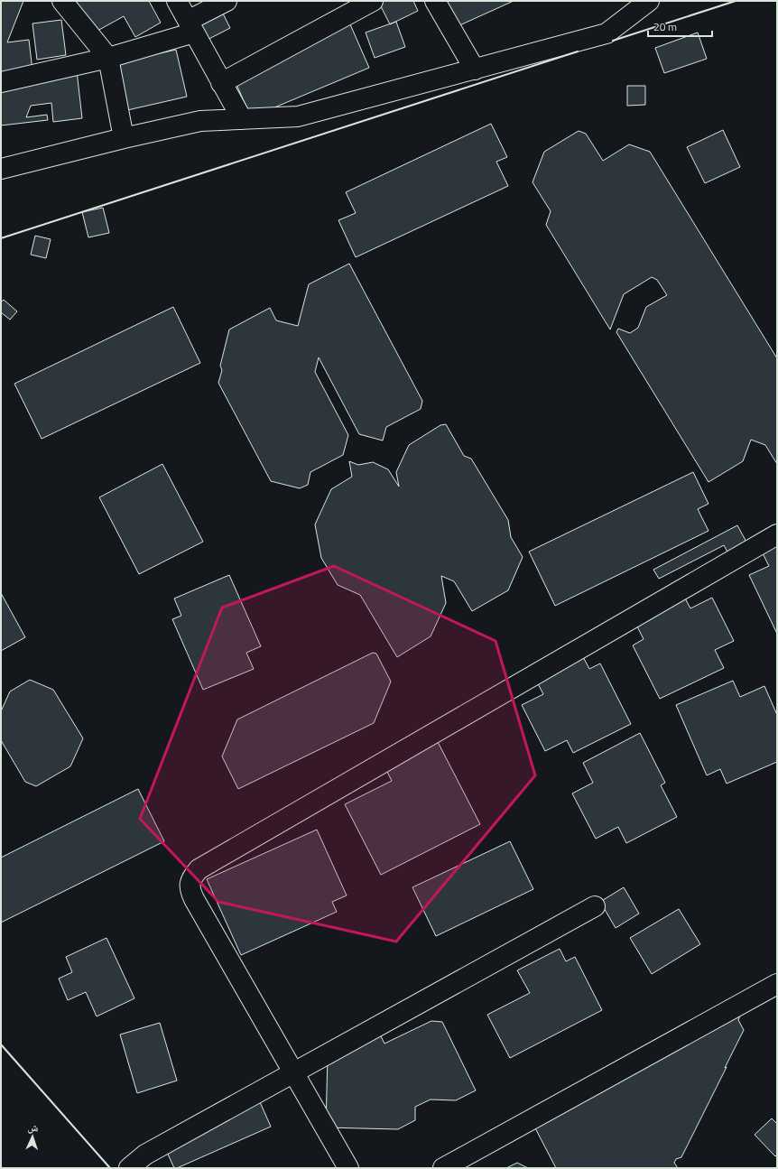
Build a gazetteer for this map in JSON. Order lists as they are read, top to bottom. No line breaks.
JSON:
{"scale_bar":"20 m","north":"top"}
